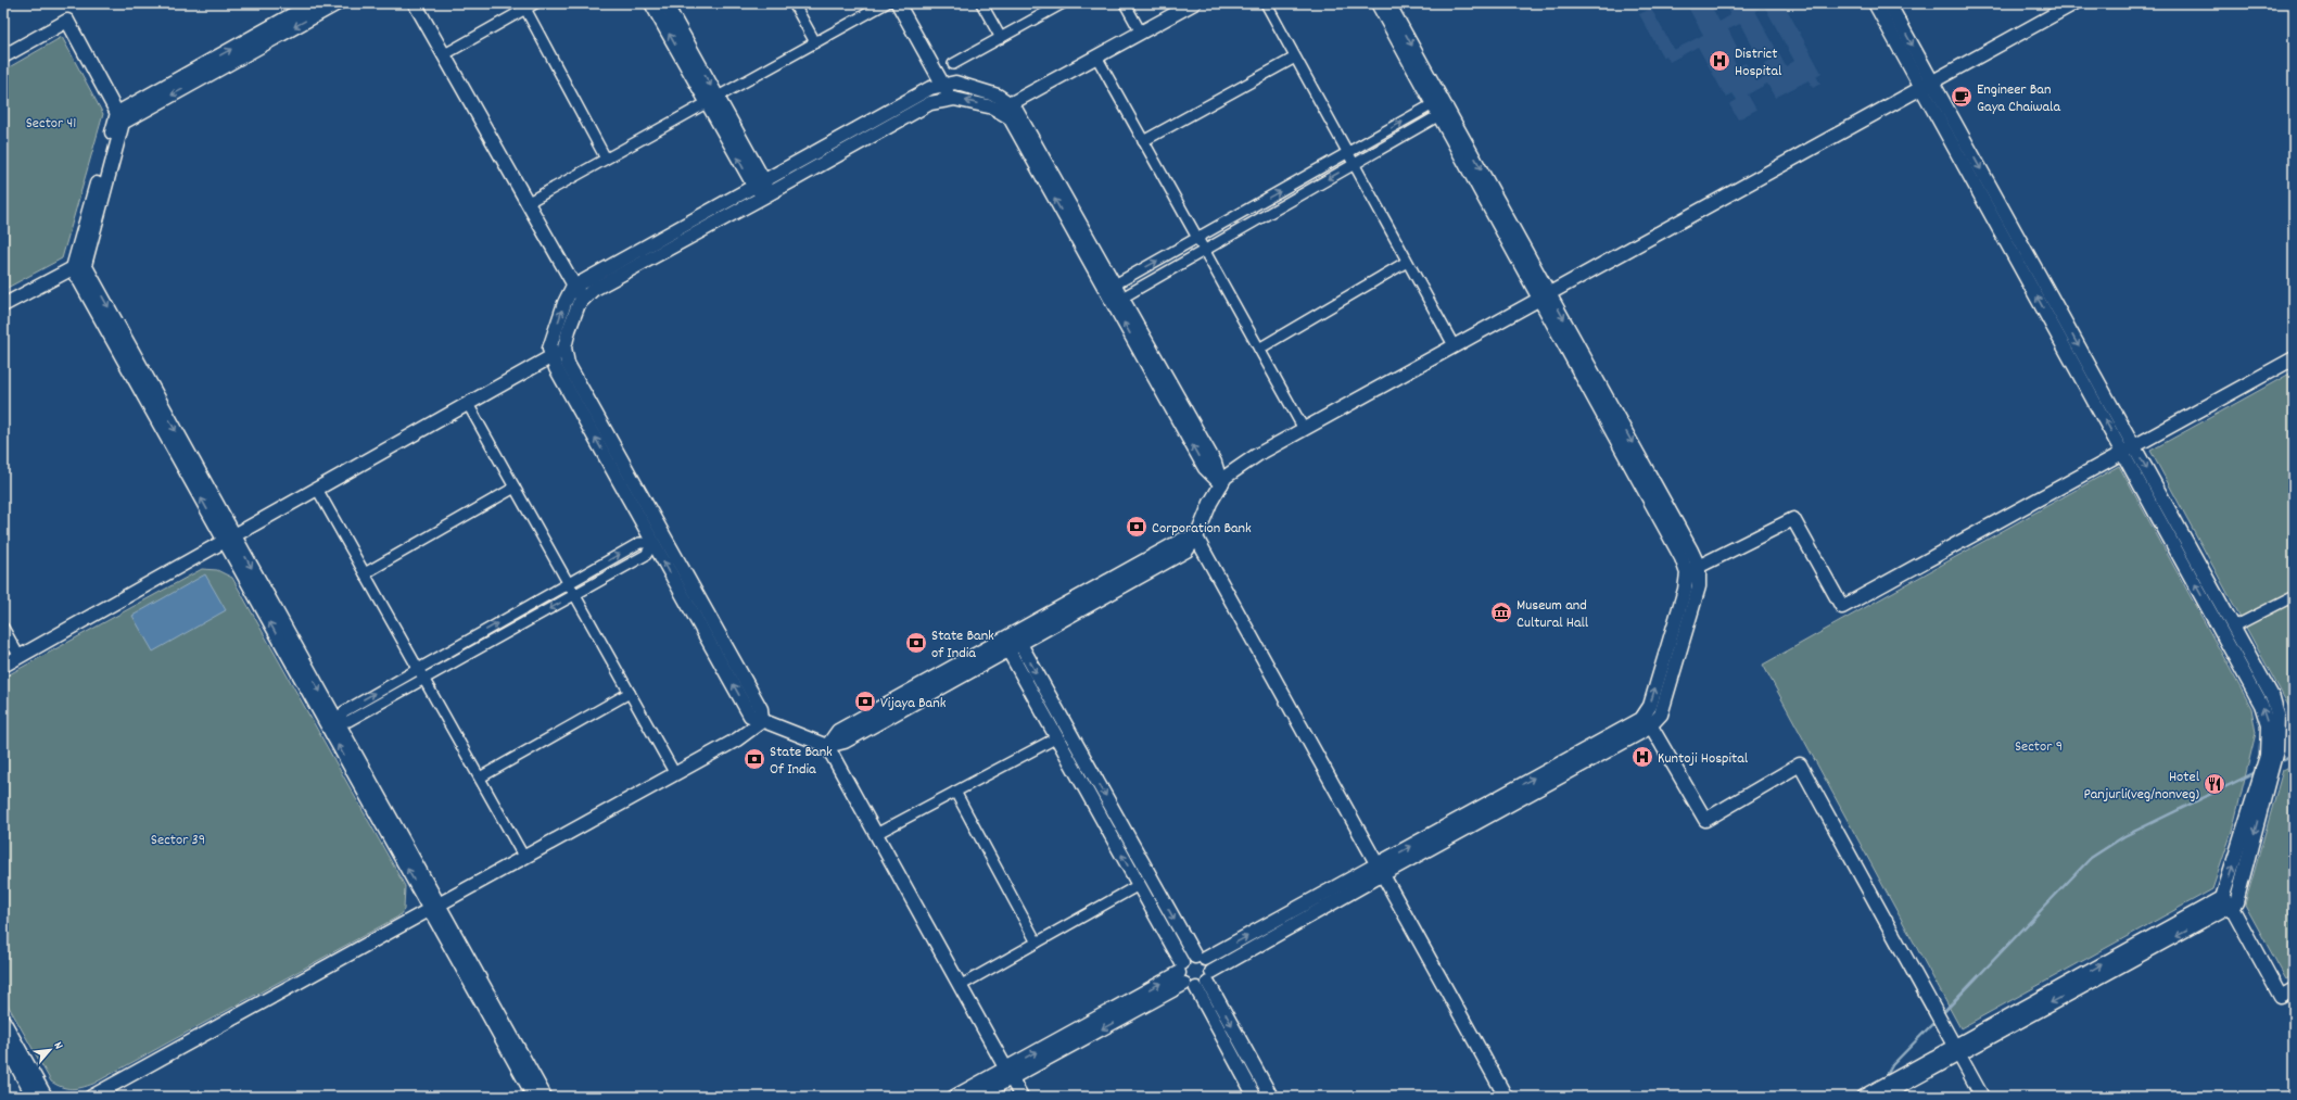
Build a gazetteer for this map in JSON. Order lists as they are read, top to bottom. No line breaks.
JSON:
{"parks":["Sector 41","Sector 9","Sector 39"],"places":{"hospital":["District Hospital","Kuntoji Hospital"],"cafe":["Engineer Ban Gaya Chaiwala"],"bank":["Corporation Bank","State Bank of India","Vijaya Bank","State Bank Of India"],"museum":["Museum and Cultural Hall"],"restaurant":["Hotel Panjurli(veg/nonveg)"]},"north":"top right"}
